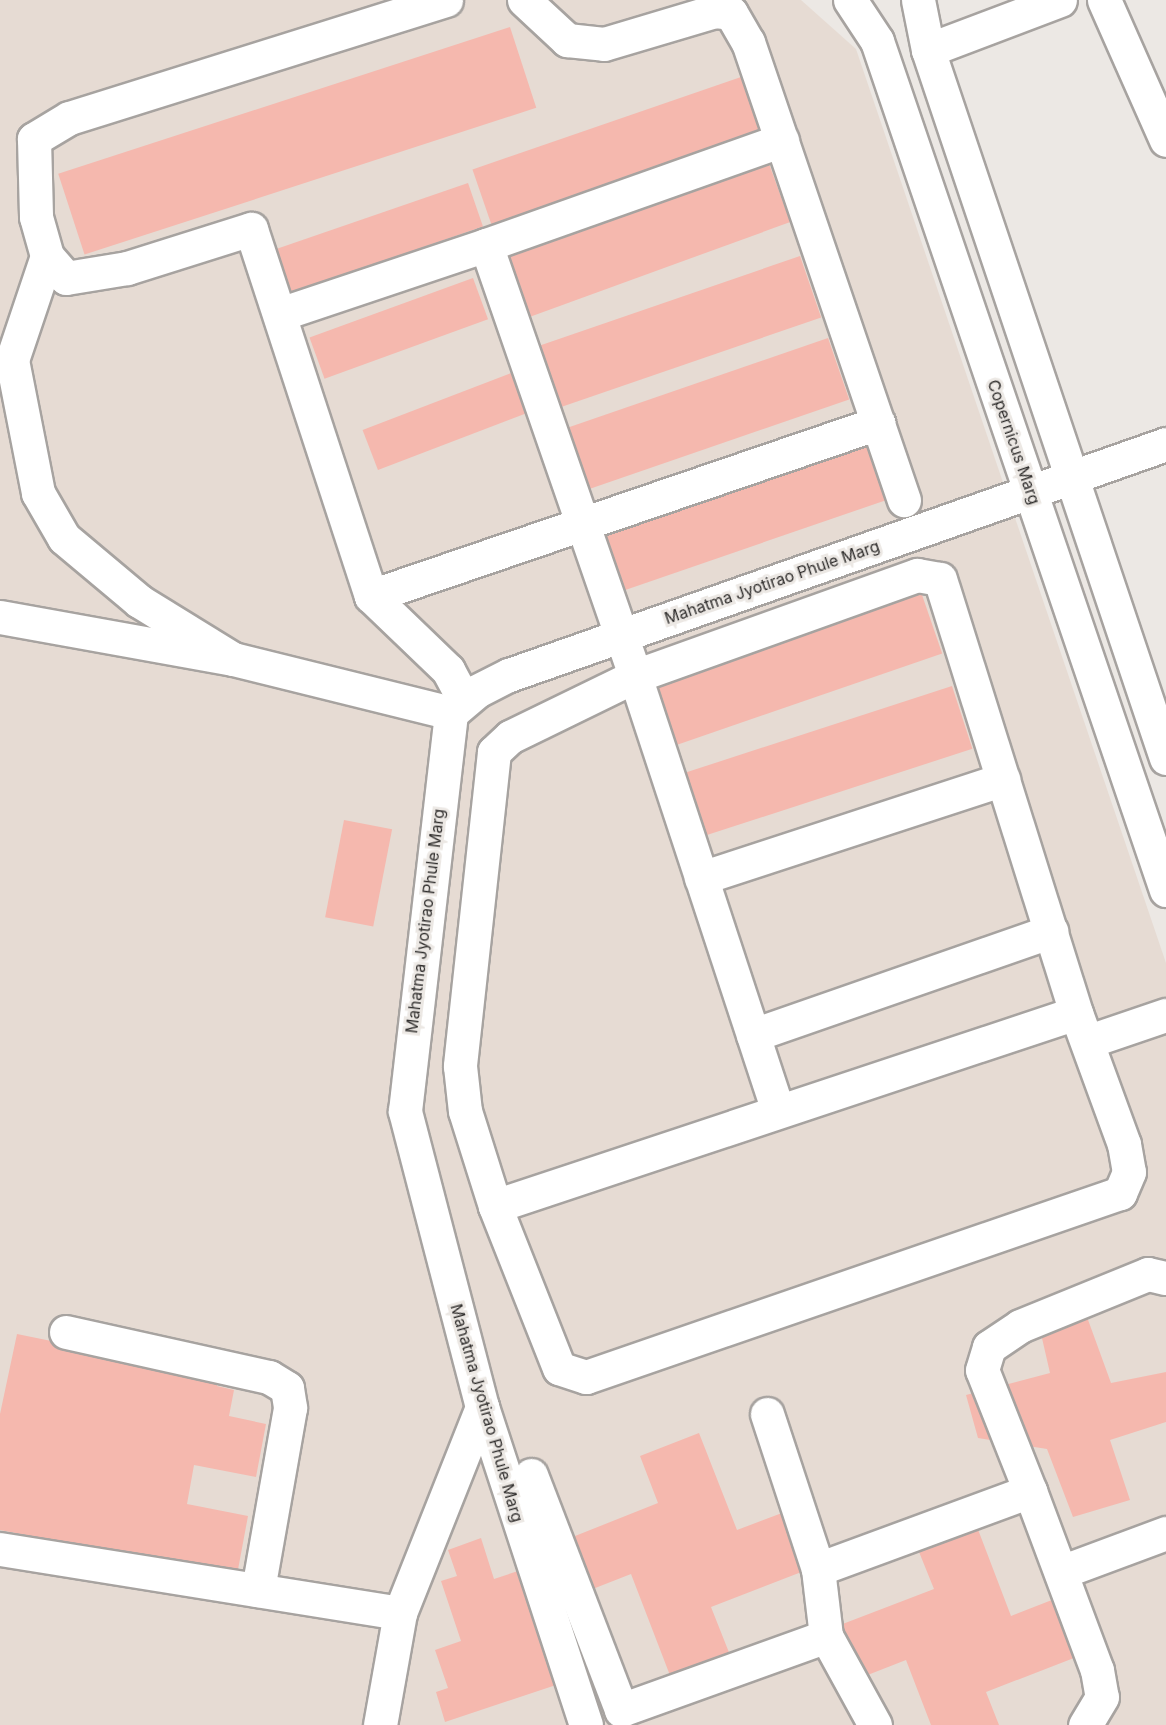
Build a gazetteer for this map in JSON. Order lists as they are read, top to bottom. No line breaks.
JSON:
{"streets":{"street":["Copernicus Marg","Mahatma Jyotirao Phule Marg"]},"crossings":[["Copernicus Marg","Mahatma Jyotirao Phule Marg"]]}
